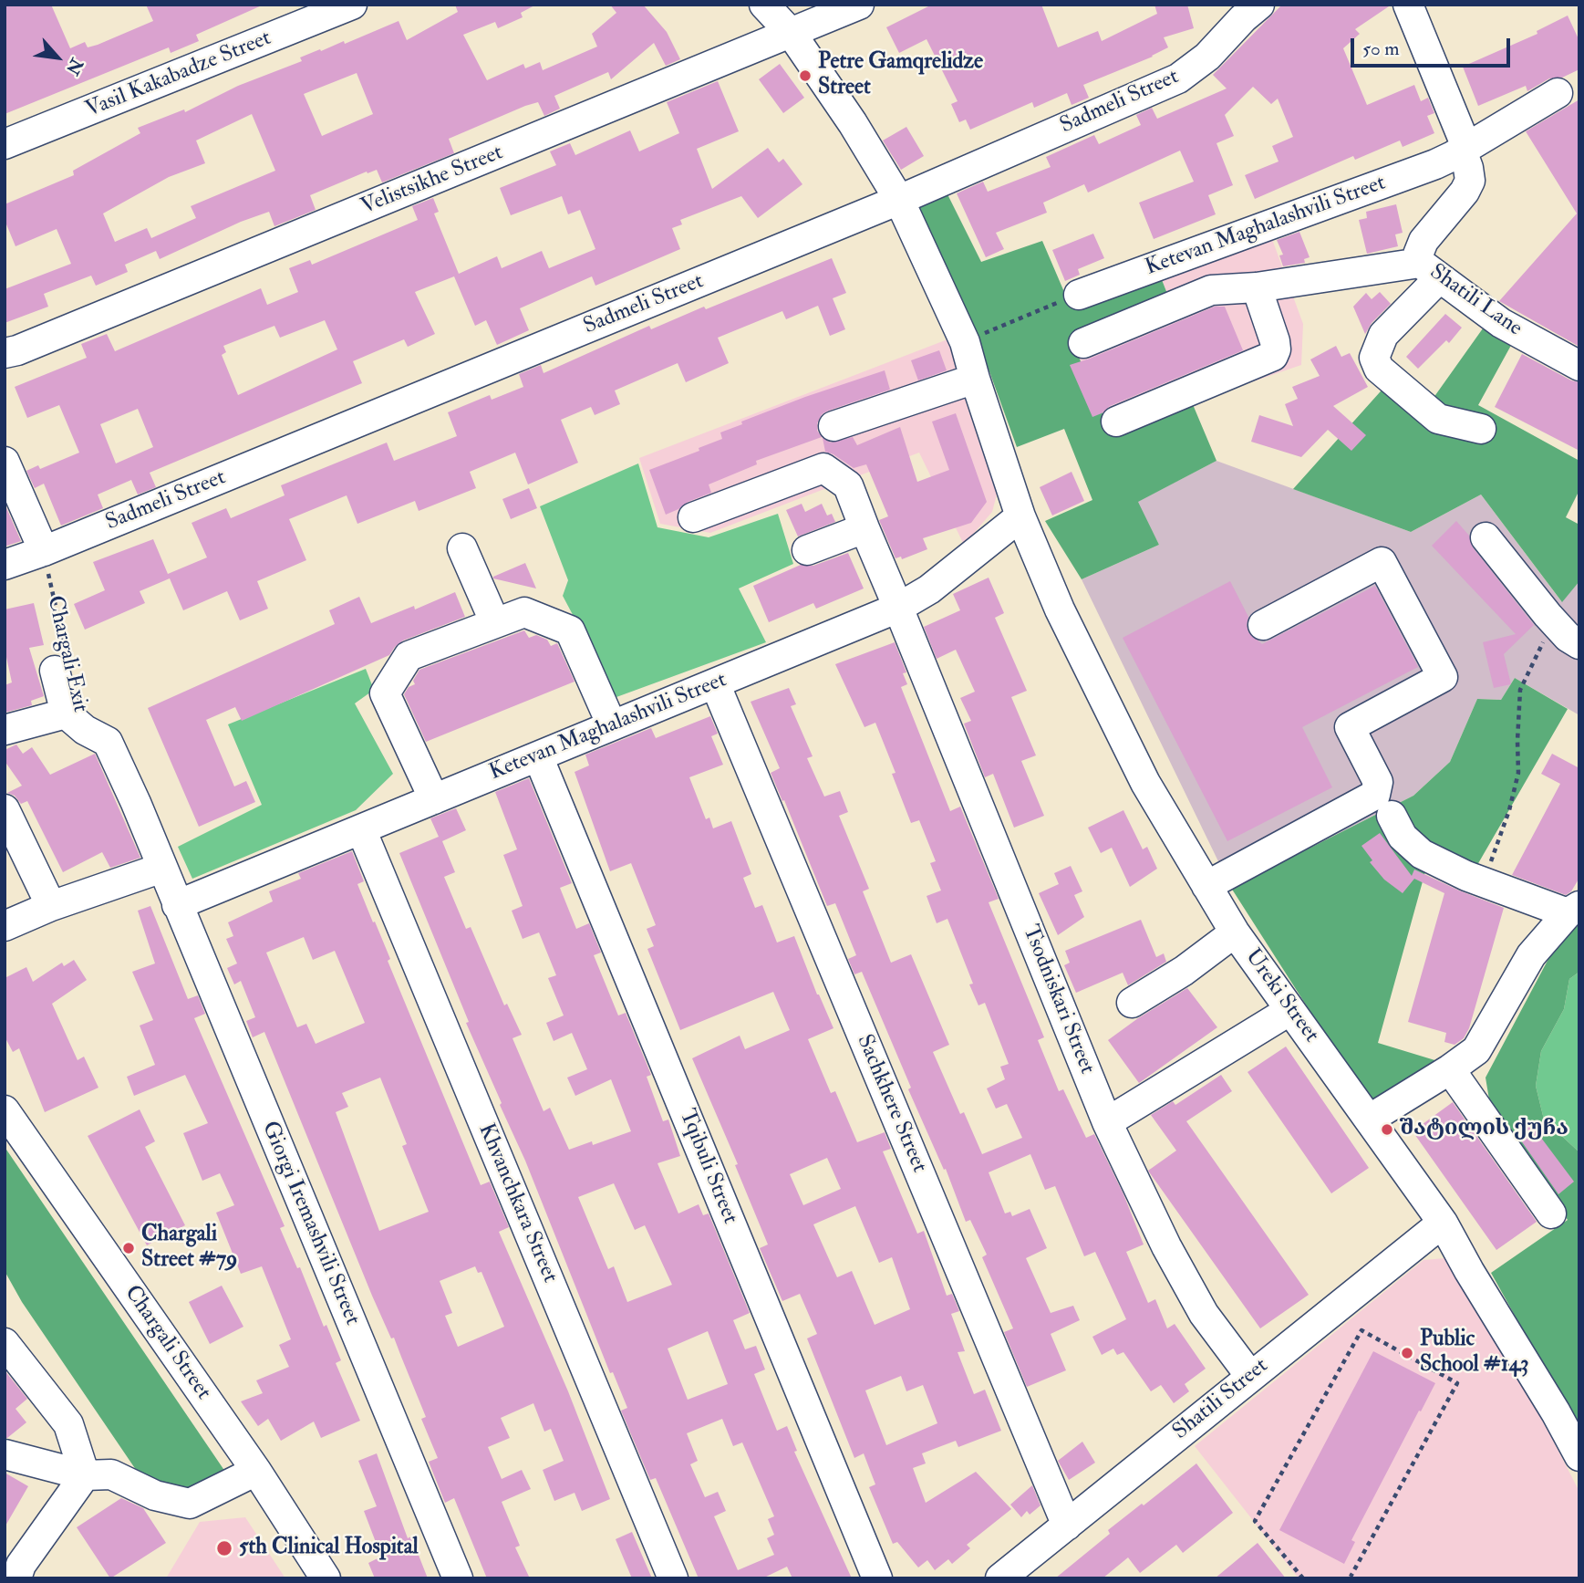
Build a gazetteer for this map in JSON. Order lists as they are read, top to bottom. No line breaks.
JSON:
{"streets":{"street":["Vasil Kakabadze Street","Sadmeli Street","Velistsikhe Street","Ketevan Maghalashvili Street","Shatili Lane","Chargali Exit","Ureki Street","Tsodniskari Street","Sachkhere Street","Tqibuli Street","Khvanchkara Street","Giorgi Iremashvili Street","Chargali Street","Shatili Street"]},"crossings":[["Sadmeli Street","Chargali Exit"],["Ketevan Maghalashvili Street","Shatili Lane"],["Ketevan Maghalashvili Street","Ureki Street"],["Ketevan Maghalashvili Street","Tsodniskari Street"],["Ketevan Maghalashvili Street","Sachkhere Street"],["Ketevan Maghalashvili Street","Tqibuli Street"],["Ketevan Maghalashvili Street","Khvanchkara Street"],["Ketevan Maghalashvili Street","Giorgi Iremashvili Street"],["Chargali Exit","Giorgi Iremashvili Street"],["Ureki Street","Shatili Street"],["Tsodniskari Street","Shatili Street"],["Sachkhere Street","Shatili Street"]],"places":["Petre Gamqrelidze Street","შატილის ქუჩა","Chargali Street #79","Public School #143","5th Clinical Hospital"],"scale_bar":"50 m","north":"bottom right"}
